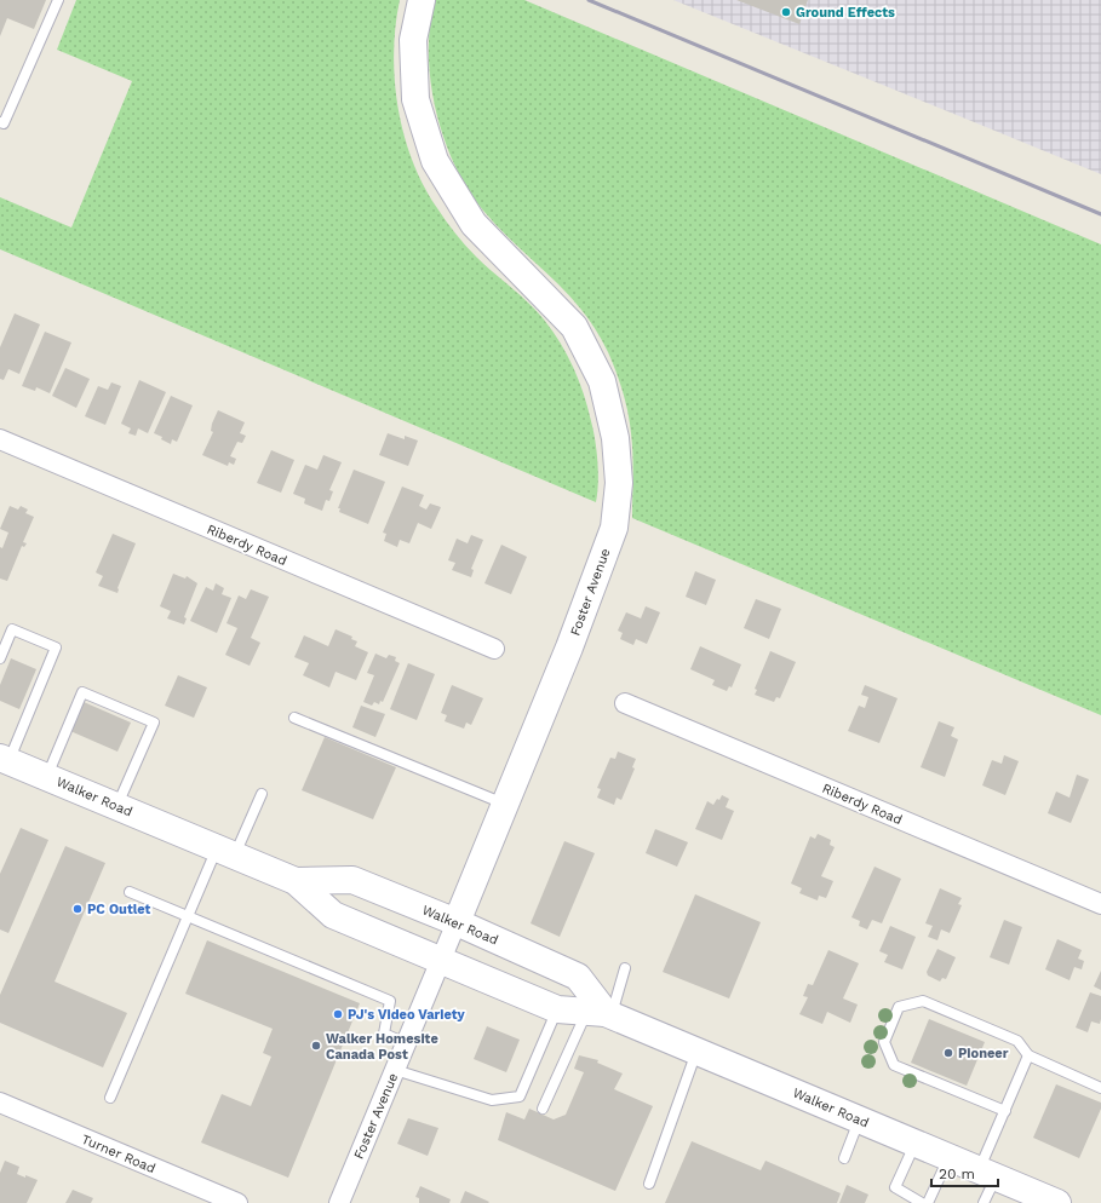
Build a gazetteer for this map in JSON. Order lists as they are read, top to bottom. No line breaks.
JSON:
{"streets":{"main road":["Foster Avenue","Walker Road"],"street":["Riberdy Road","Turner Road"]},"crossings":[["Foster Avenue","Walker Road"]],"places":["Ground Effects","PC Outlet","PJ's Video Variety","Walker Homesite Canada Post","Pioneer"],"scale_bar":"20 m"}
